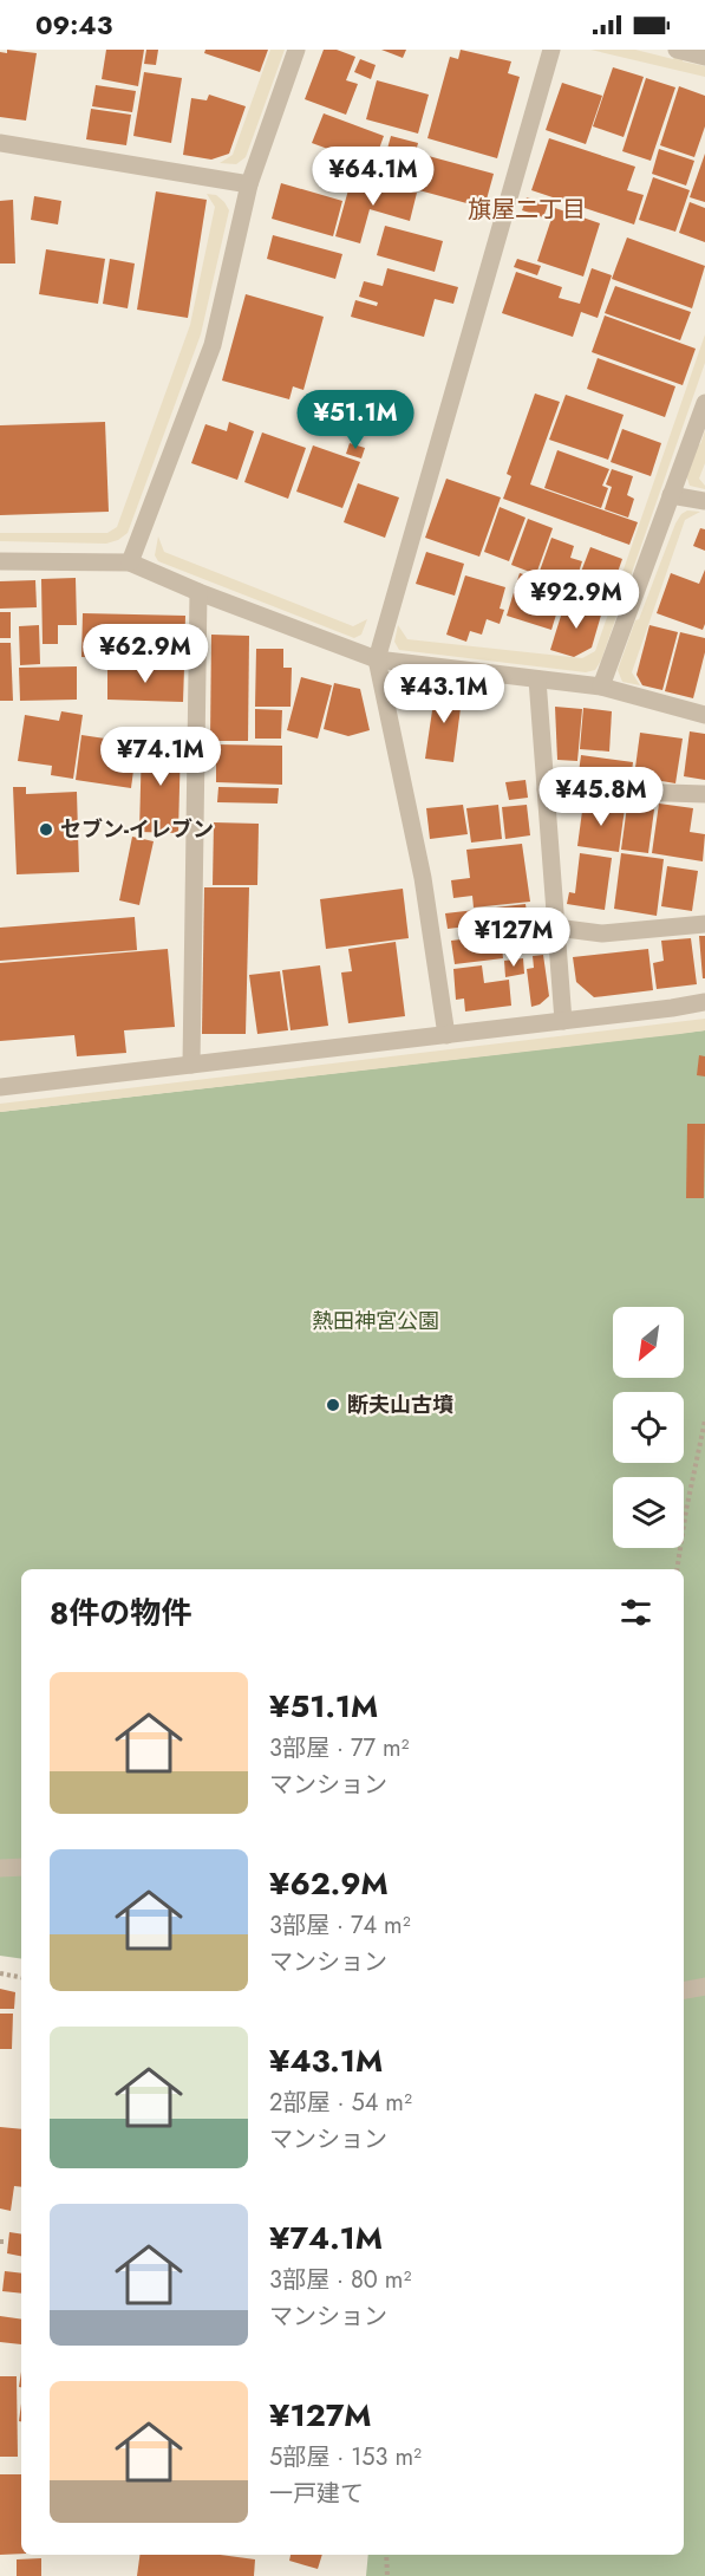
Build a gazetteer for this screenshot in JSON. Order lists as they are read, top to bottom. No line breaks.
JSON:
{"districts":["旗屋二丁目"],"parks":["熱田神宮公園"],"places":["セブン-イレブン","断夫山古墳"],"north":"bottom left","page":{"status":"09:43","price":["¥64.1M","¥51.1M","¥92.9M","¥62.9M","¥43.1M","¥74.1M","¥45.8M","¥127M"],"heading":"8件の物件","list":[{"name":"¥51.1M","note":"3部屋 · 77 m² · マンション"},{"name":"¥62.9M","note":"3部屋 · 74 m² · マンション"},{"name":"¥43.1M","note":"2部屋 · 54 m² · マンション"},{"name":"¥74.1M","note":"3部屋 · 80 m² · マンション"},{"name":"¥127M","note":"5部屋 · 153 m² · 一戸建て"}]}}
